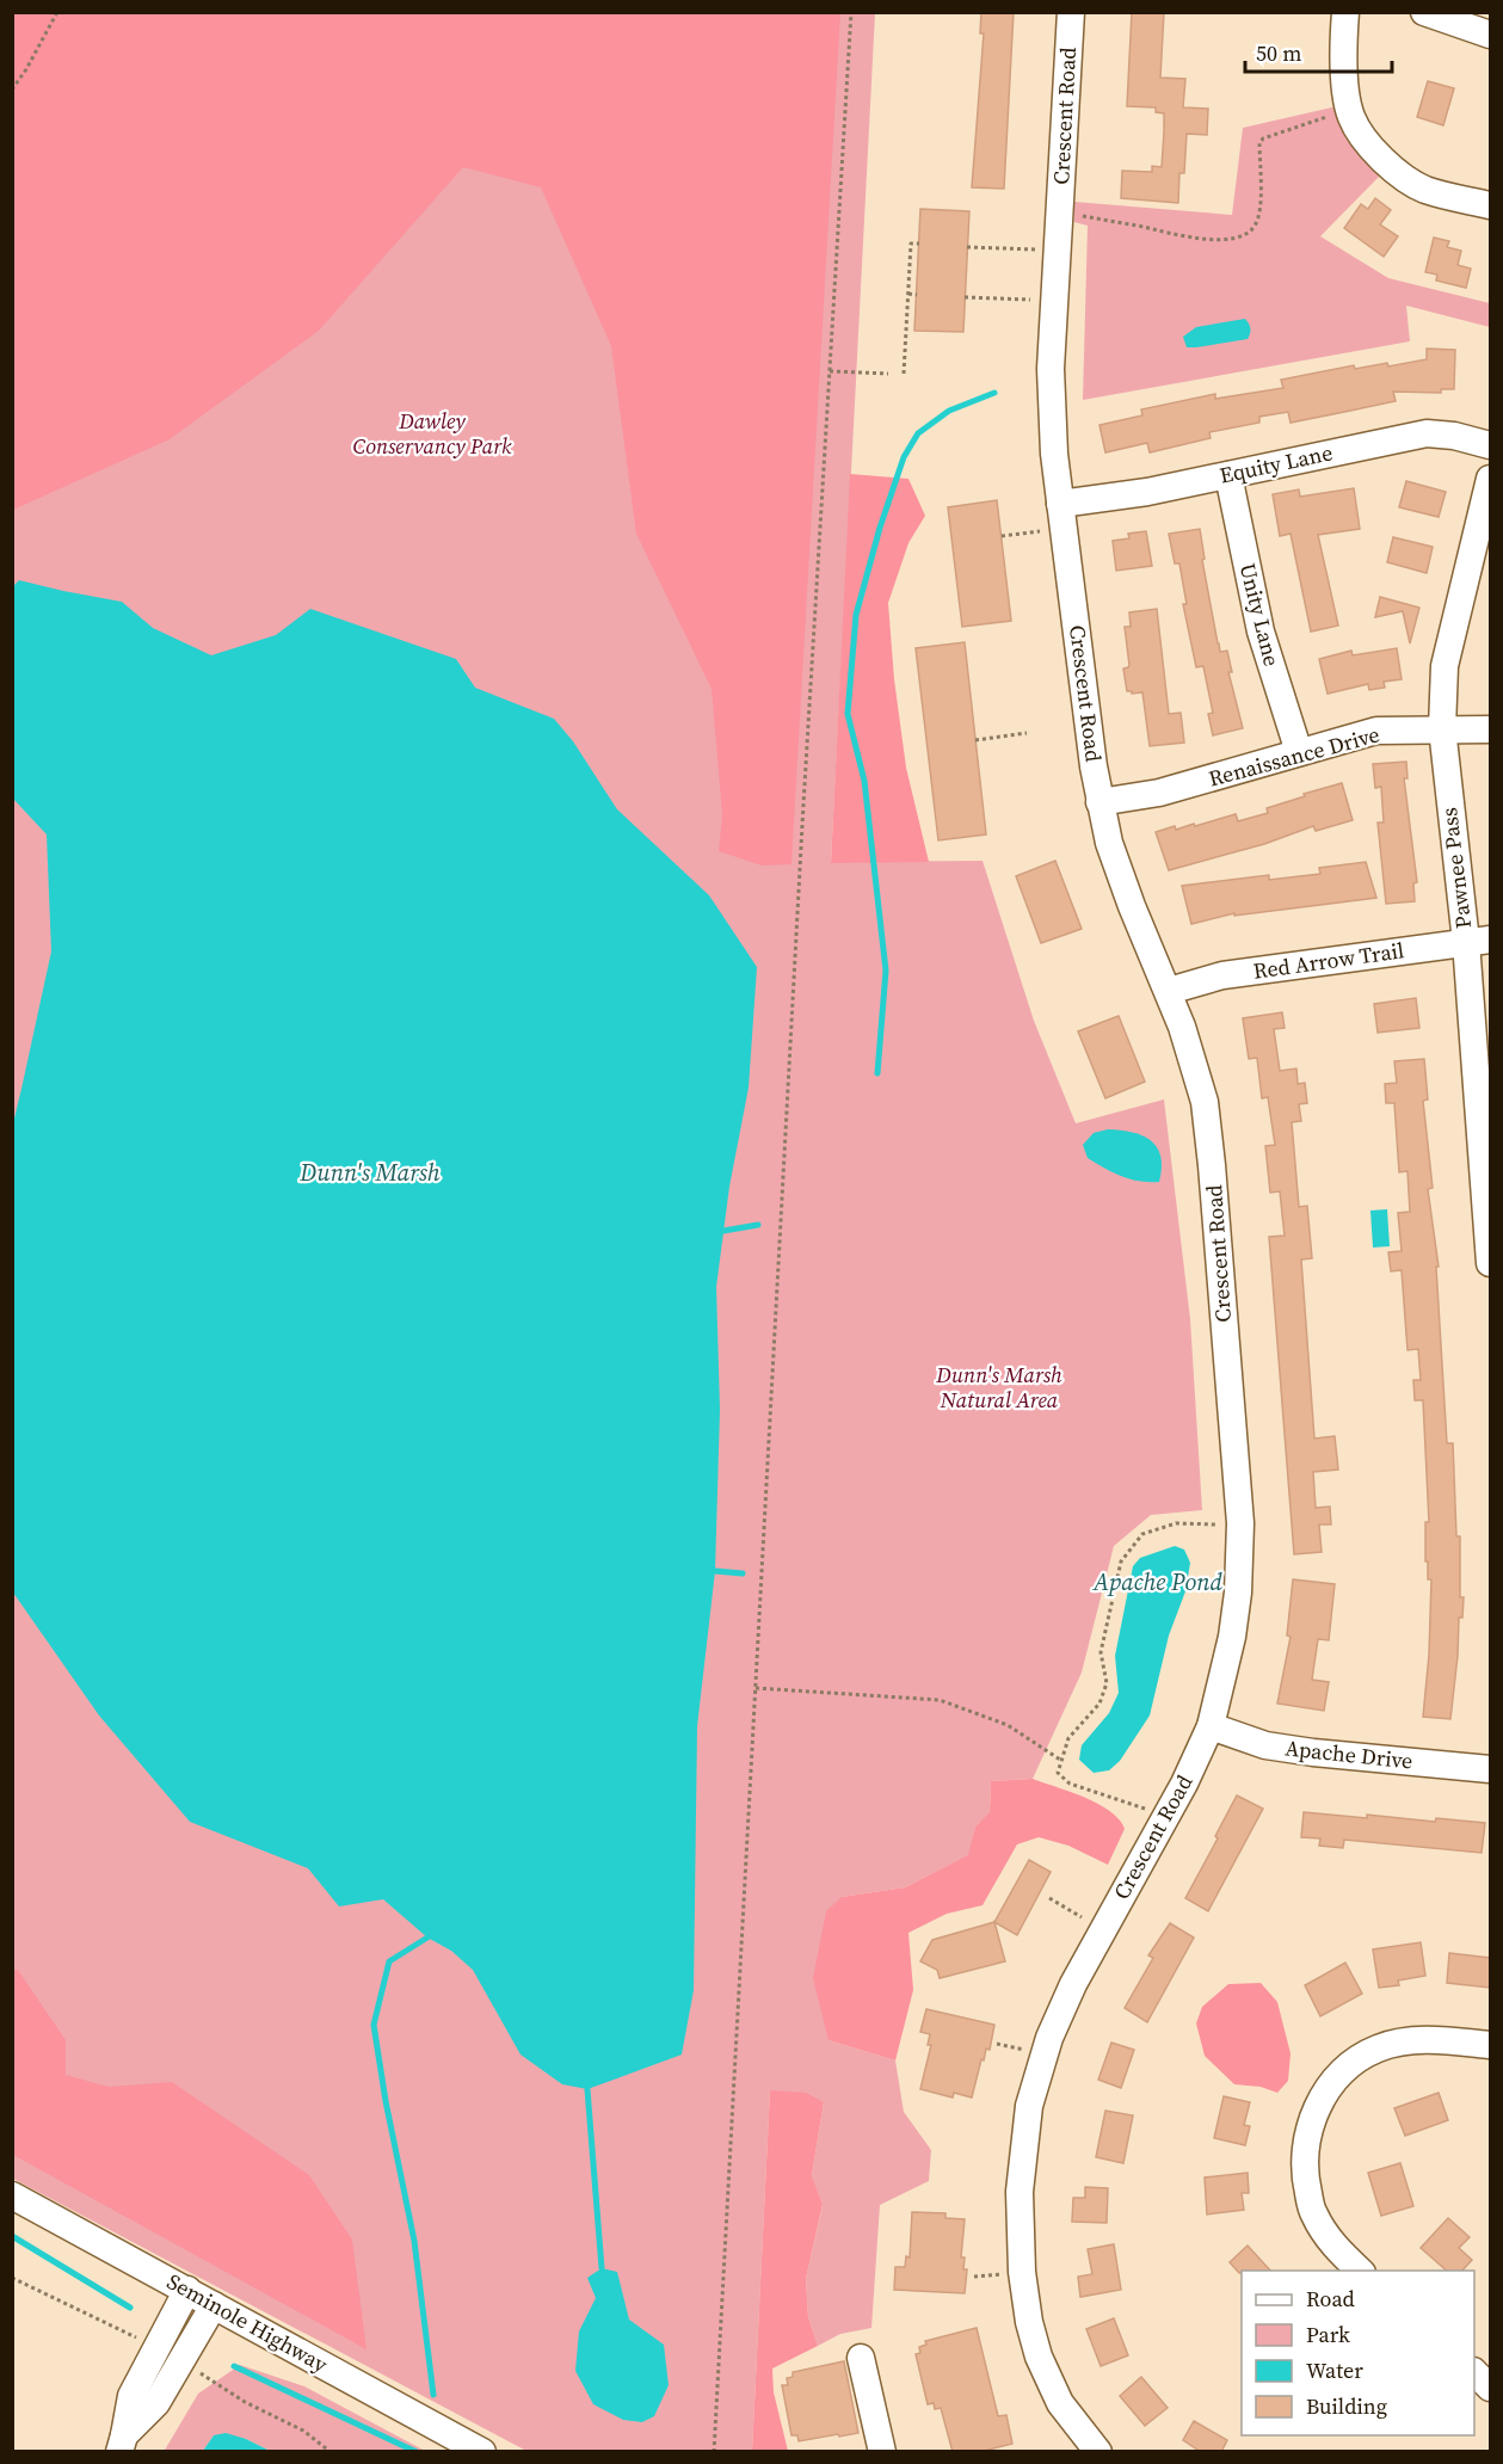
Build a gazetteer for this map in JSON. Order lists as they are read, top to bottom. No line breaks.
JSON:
{"streets":{"street":["Crescent Road","Equity Lane","Unity Lane","Renaissance Drive","Pawnee Pass","Red Arrow Trail","Apache Drive","Seminole Highway"]},"crossings":[["Crescent Road","Equity Lane"],["Crescent Road","Renaissance Drive"],["Crescent Road","Red Arrow Trail"],["Crescent Road","Apache Drive"],["Equity Lane","Unity Lane"],["Unity Lane","Renaissance Drive"],["Renaissance Drive","Pawnee Pass"],["Pawnee Pass","Red Arrow Trail"]],"water":["Dunn's Marsh","Apache Pond"],"parks":["Dawley Conservancy Park","Dunn's Marsh Natural Area"],"legend":["Road","Park","Water","Building"],"scale_bar":"50 m"}
